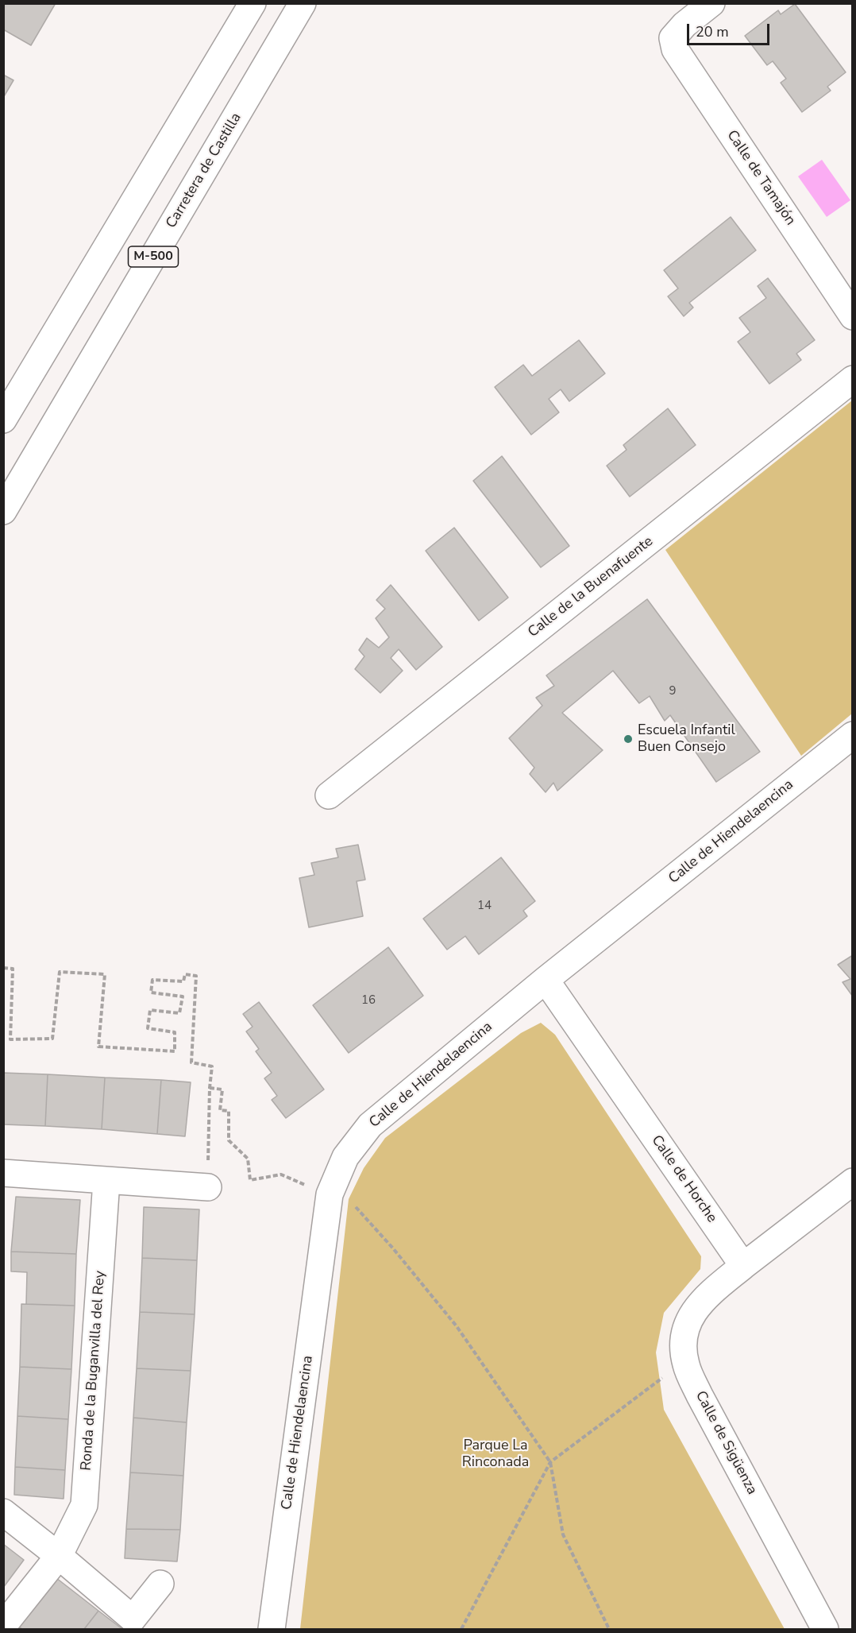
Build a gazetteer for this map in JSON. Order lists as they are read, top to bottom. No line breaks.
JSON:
{"streets":{"main road":["Carretera de Castilla","Calle de Tamajón","M-500","Calle de la Buenafuente","Calle de Hiendelaencina","Calle de Horche","Ronda de la Buganvilla del Rey","Calle de Sigüenza"]},"crossings":[["Calle de Hiendelaencina","Calle de Horche"],["Calle de Horche","Calle de Sigüenza"]],"parks":["Parque La Rinconada"],"places":["Escuela Infantil Buen Consejo"],"house_numbers":["9","14","16"],"scale_bar":"20 m"}
